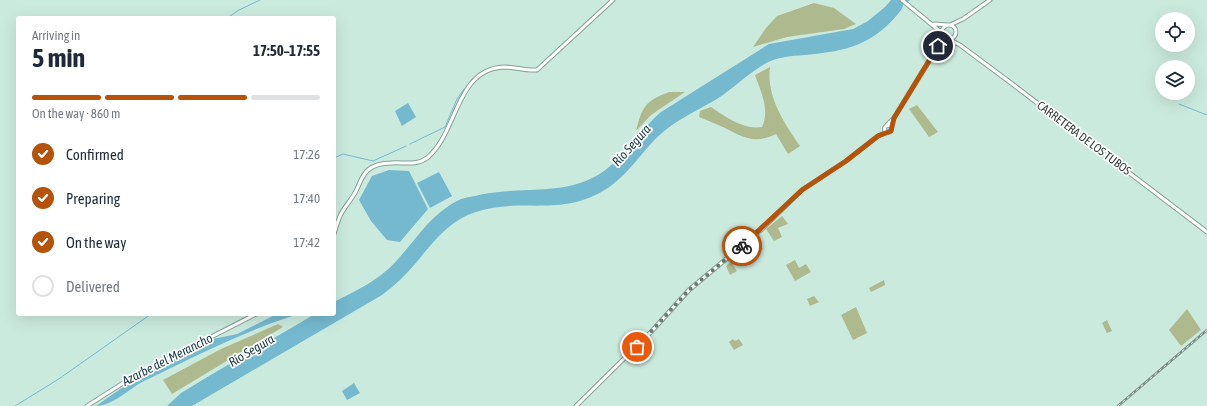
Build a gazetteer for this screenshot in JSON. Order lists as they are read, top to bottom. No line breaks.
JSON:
{"streets":{"main road":["CARRETERA DE LOS TUBOS"]},"water":["Río Segura","Azarbe del Merancho"],"page":{"heading":["5 min","Arriving in","17:50–17:55"],"bar":"On the way · 860 m","list":[["Confirmed","17:26"],["Preparing","17:40"],["On the way","17:42"],"Delivered"]}}
